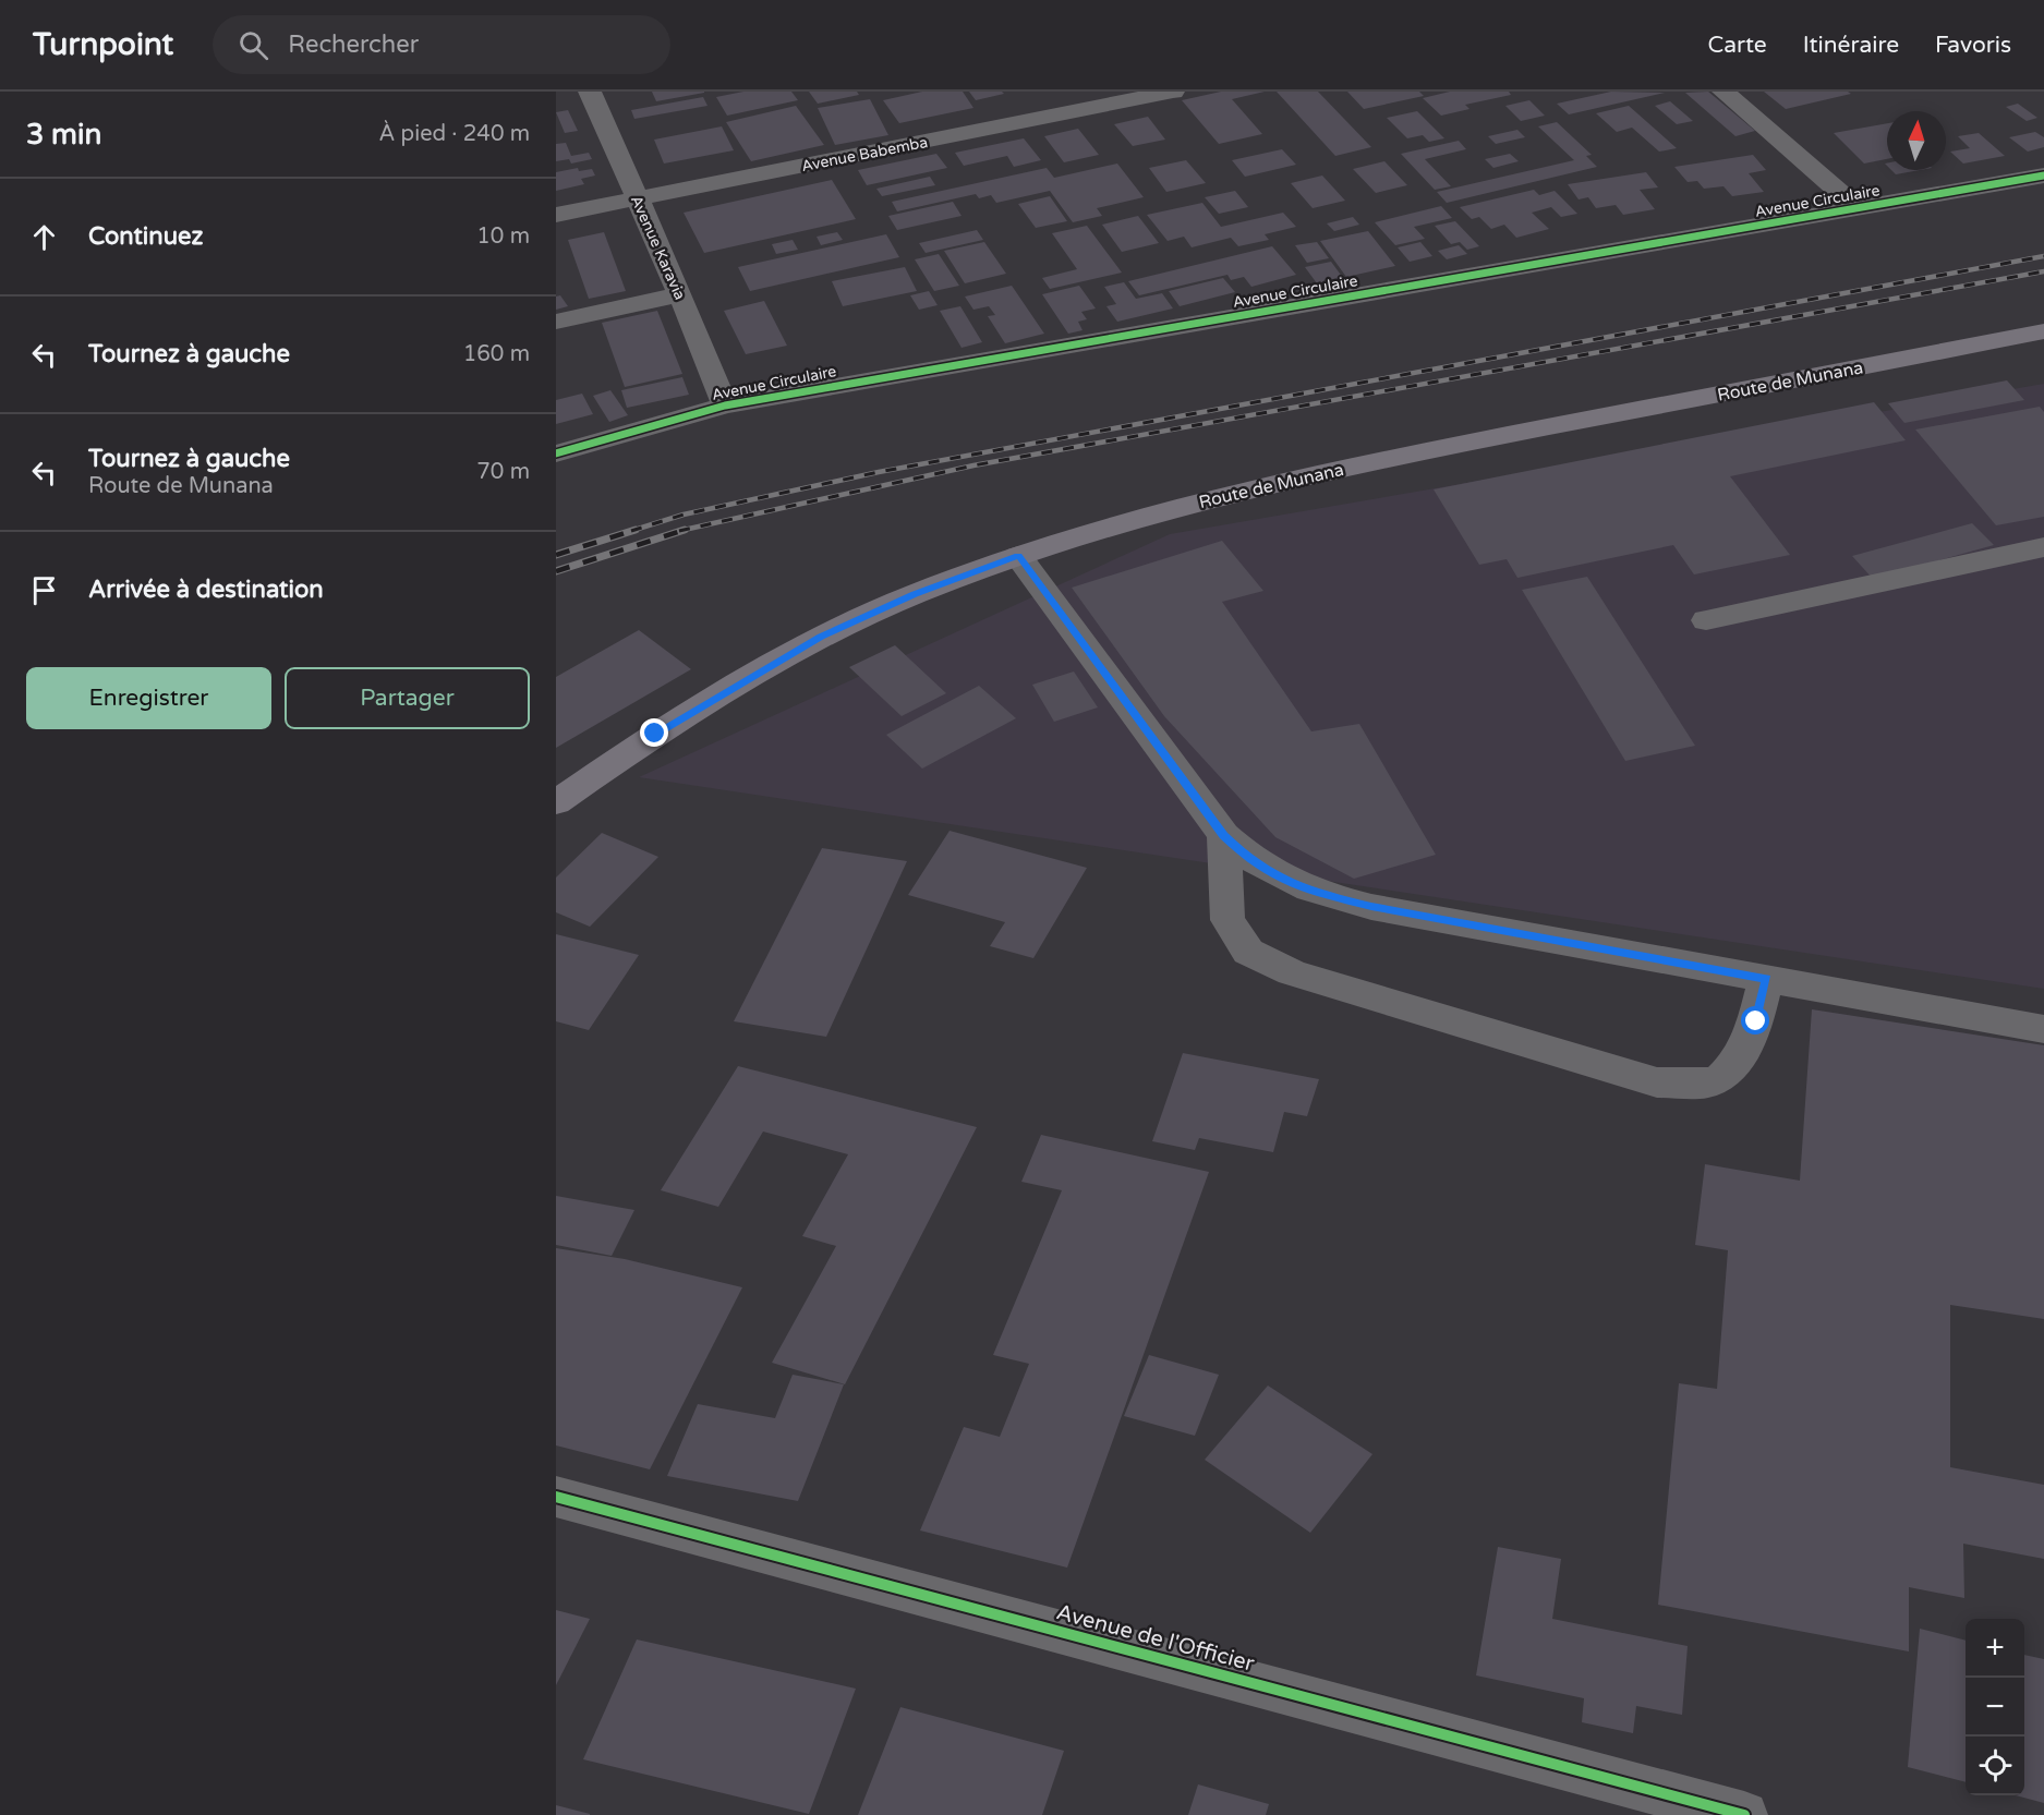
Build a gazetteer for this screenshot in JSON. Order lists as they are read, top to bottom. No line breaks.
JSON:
{"streets":{"main road":["Route de Munana"],"street":["Avenue Babemba","Avenue Circulaire","Avenue Karavia","Avenue de l'Officier"]},"crossings":[["Avenue Babemba","Avenue Karavia"],["Avenue Circulaire","Avenue Karavia"]],"north":"top","page":{"header":"Turnpoint","search":"Rechercher","nav":["Carte","Itinéraire","Favoris"],"heading":["3 min","À pied · 240 m"],"list":[["Continuez","10 m"],["Tournez à gauche","160 m"],["Tournez à gauche","Route de Munana","70 m"],"Arrivée à destination"],"buttons":["Enregistrer","Partager"],"map_buttons":["+","−"]}}
